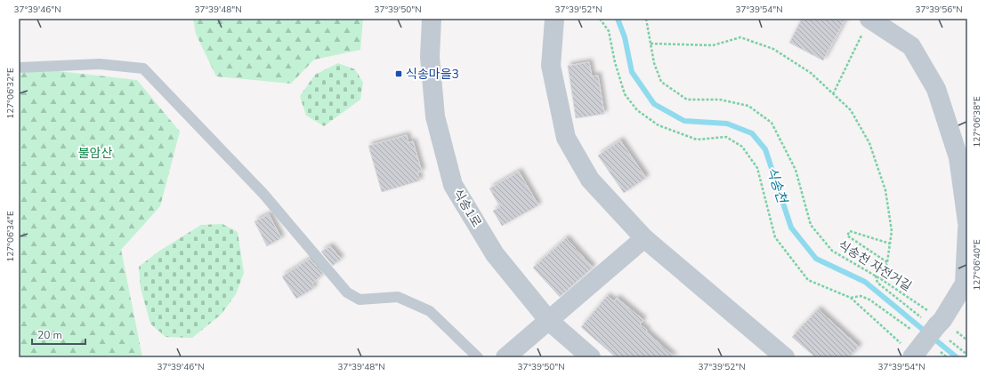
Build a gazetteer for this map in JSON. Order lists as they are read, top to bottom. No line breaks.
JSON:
{"streets":{"street":["식송1로"],"path":["식송천 자전거길"]},"water":["식송천"],"parks":["불암산"],"places":{"transit":["식송마을3"]},"scale_bar":"20 m","coordinates":["37°39'46\"N","37°39'48\"N","37°39'50\"N","37°39'52\"N","37°39'54\"N","37°39'56\"N","127°06'32\"E","127°06'38\"E","127°06'34\"E","127°06'40\"E"]}
